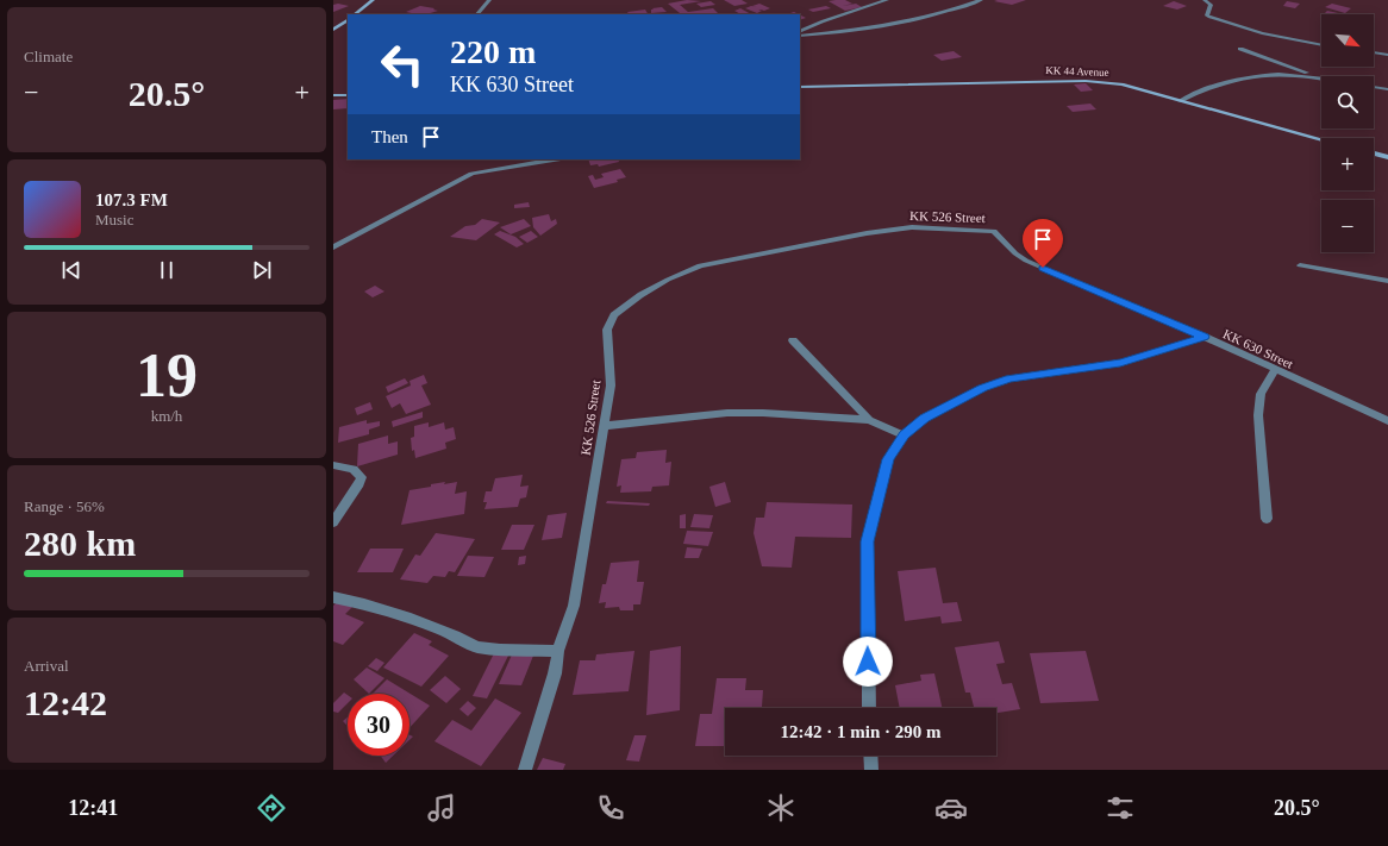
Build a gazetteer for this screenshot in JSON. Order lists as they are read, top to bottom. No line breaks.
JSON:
{"streets":{"main road":["KK 44 Avenue"],"street":["KK 526 Street","KK 630 Street"]},"crossings":[["KK 526 Street","KK 630 Street"]],"north":"bottom right","page":{"tile":["Climate",["19","km/h"],["Range · 56%","280 km"],["Arrival","12:42"]],"map_buttons":["+","−"],"turn":["220 m","KK 630 Street"],"heat":["−","20.5°","+"],"then":"Then","song":["107.3 FM","Music"],"limit":"30","trip":"12:42 · 1 min · 290 m","tabs":["12:41","20.5°"]}}
